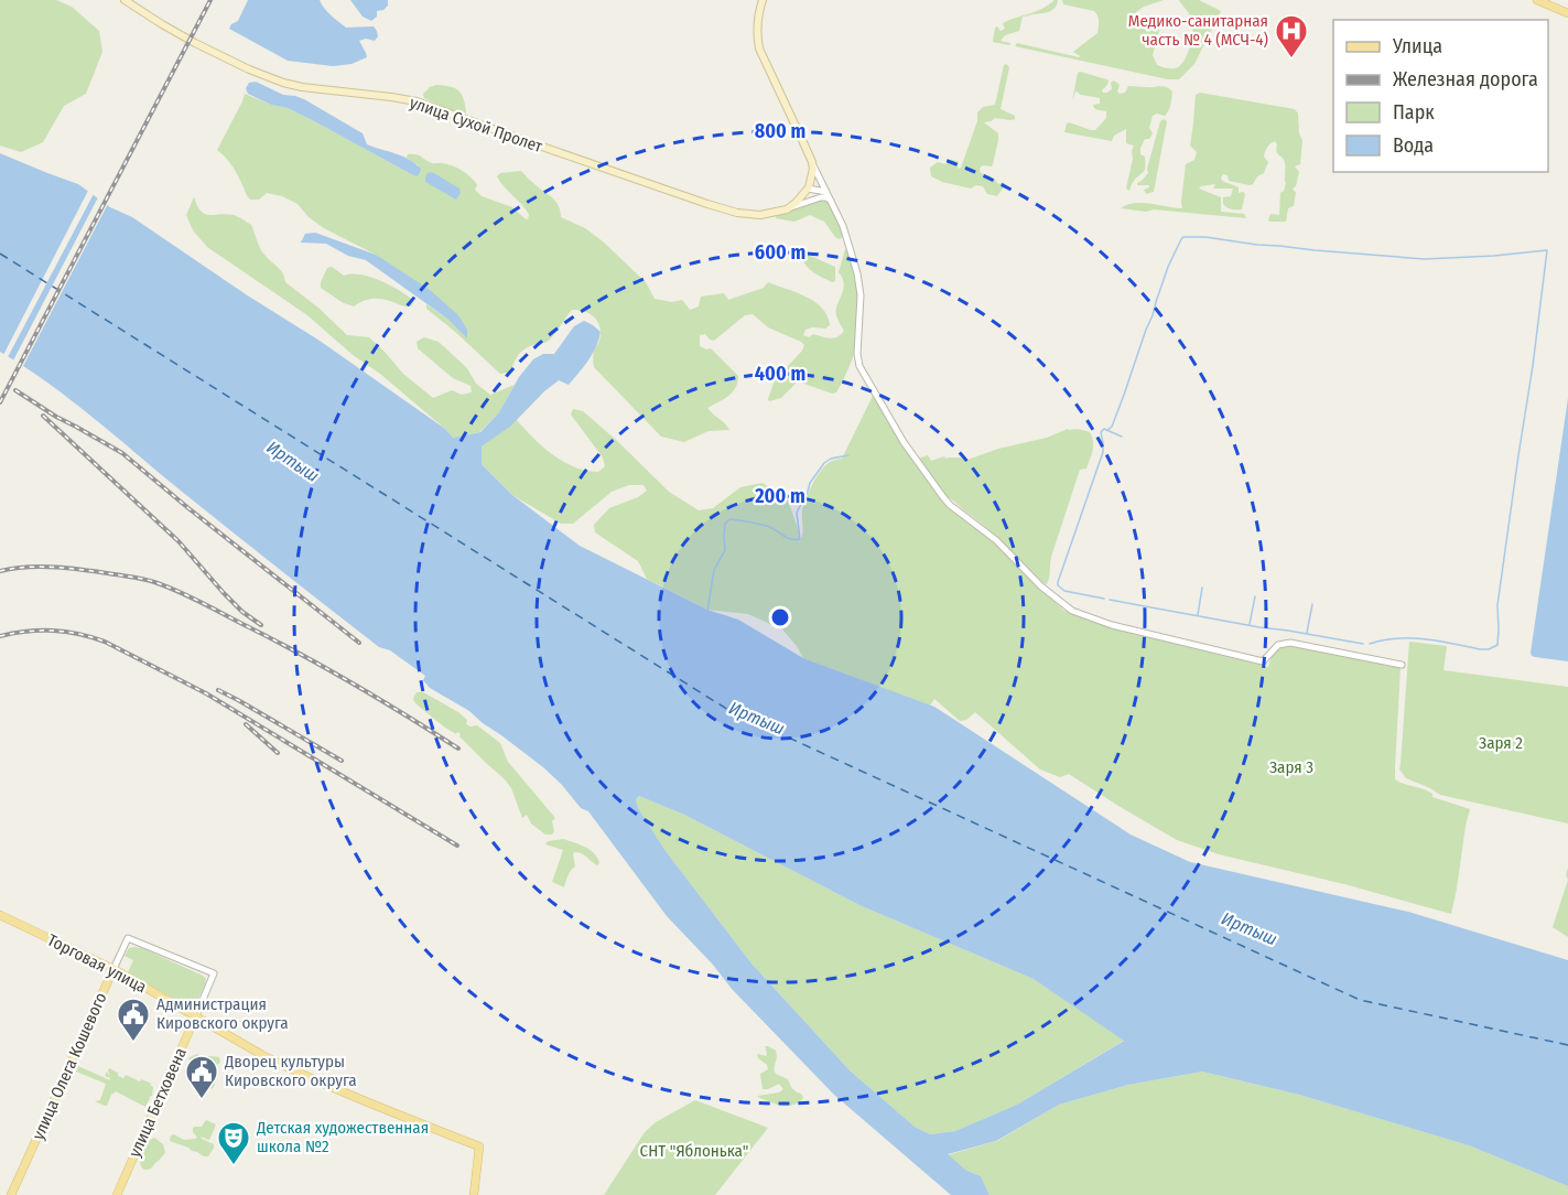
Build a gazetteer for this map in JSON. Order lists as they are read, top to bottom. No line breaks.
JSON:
{"streets":{"main road":["улица Сухой Пролет","Торговая улица","улица Олега Кошевого","улица Бетховена"]},"crossings":[["Торговая улица","улица Олега Кошевого"],["Торговая улица","улица Бетховена"],["улица Олега Кошевого","улица Бетховена"]],"water":["Иртыш"],"parks":["Заря 2","Заря 3","СНТ \"Яблонька\""],"places":{"hospital":["Медико-санитарная часть № 4 (МСЧ-4)"],"public building":["Администрация Кировского округа","Дворец культуры Кировского округа"],"theatre":["Детская художественная школа №2"]},"legend":["Улица","Железная дорога","Парк","Вода"],"rings":["800 m","600 m","400 m","200 m"]}
